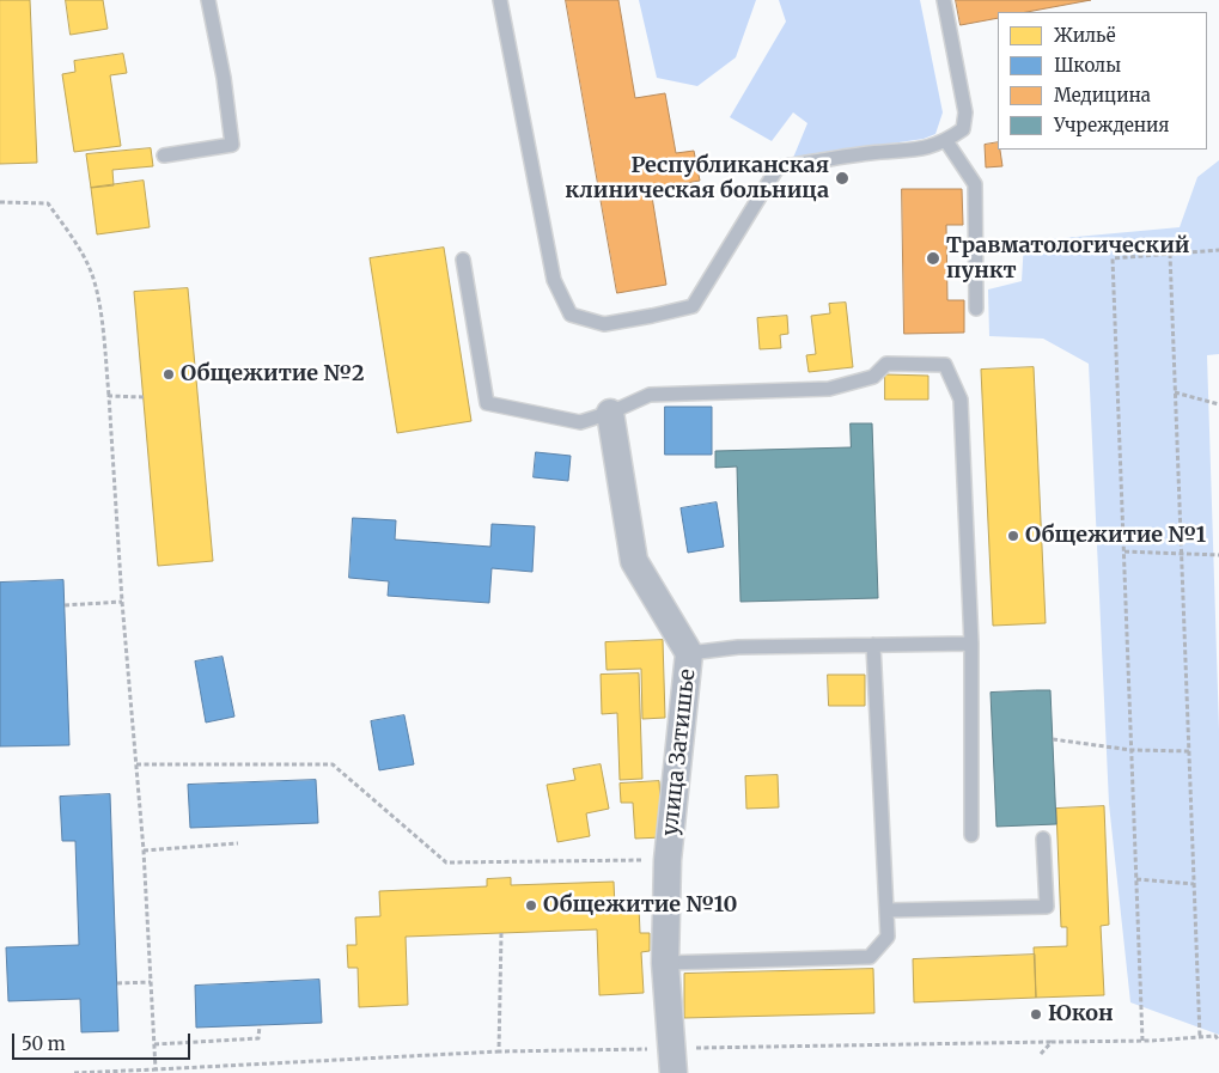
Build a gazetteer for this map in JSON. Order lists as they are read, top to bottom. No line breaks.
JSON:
{"streets":{"street":["улица Затишье"]},"places":["Республиканская клиническая больница","Травматологический пункт","Общежитие №2","Общежитие №1","Общежитие №10","Юкон"],"legend":["Жильё","Школы","Медицина","Учреждения"],"scale_bar":"50 m"}
